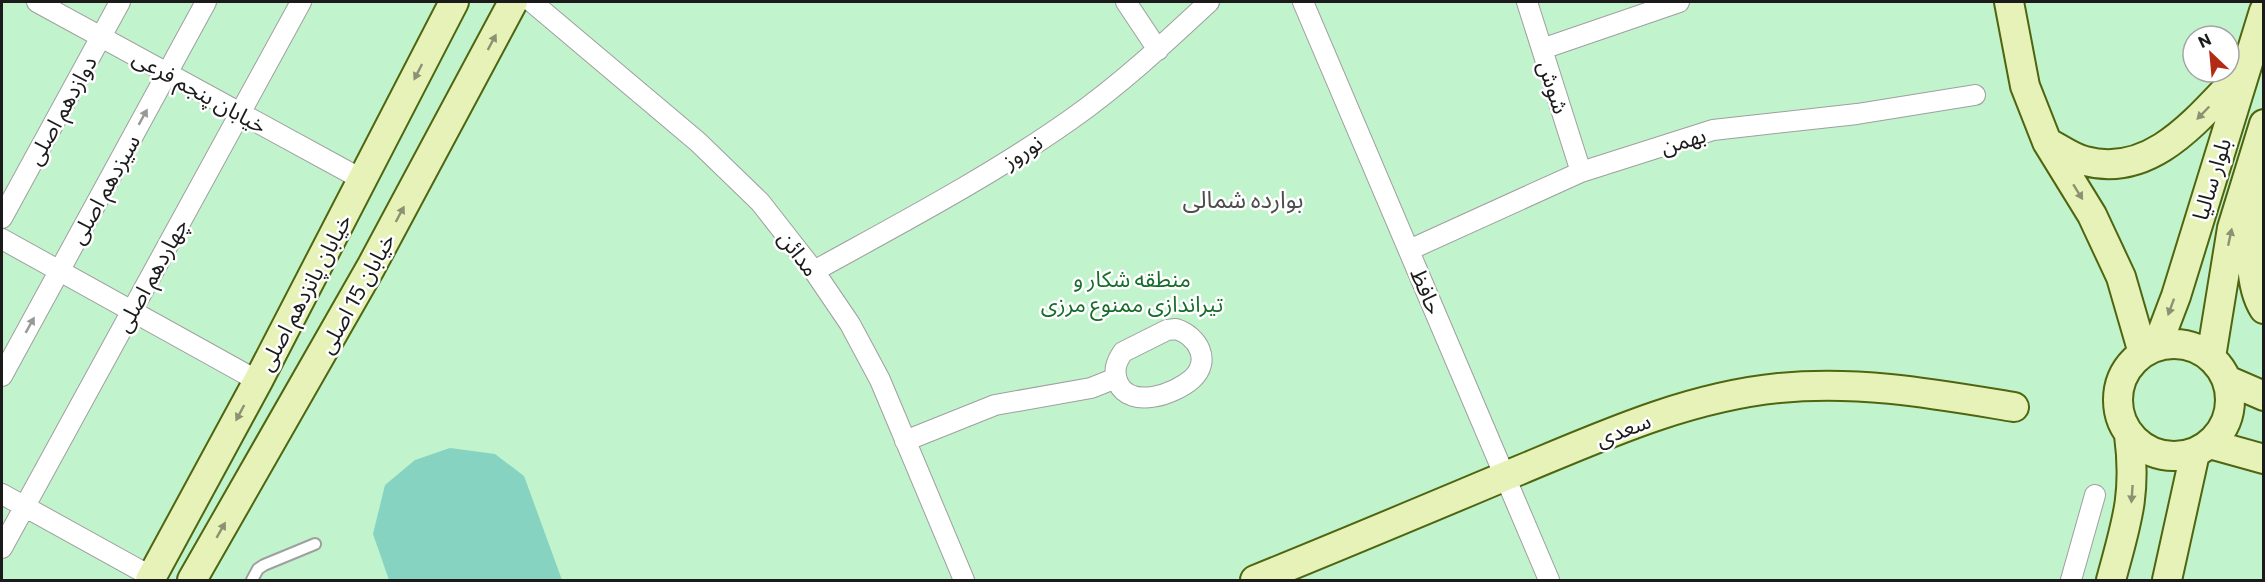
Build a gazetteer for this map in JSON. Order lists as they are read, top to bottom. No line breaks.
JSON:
{"streets":{"main road":["بلوار سالیا","خیابان پانزدهم اصلی","خیابان 15 اصلی","سعدی"],"street":["شوش","خیابان پنجم فرعی","دوازدهم اصلی","بهمن","نوروز","سیزدهم اصلی","مدائن","چهاردهم اصلی","حافظ"]},"crossings":[["شوش","بهمن"],["خیابان پنجم فرعی","دوازدهم اصلی"],["خیابان پنجم فرعی","سیزدهم اصلی"],["خیابان پنجم فرعی","چهاردهم اصلی"],["خیابان پنجم فرعی","خیابان پانزدهم اصلی"],["بهمن","حافظ"],["نوروز","مدائن"],["حافظ","سعدی"]],"one_way":["سیزدهم اصلی","خیابان پانزدهم اصلی","خیابان 15 اصلی"],"districts":["بوارده شمالی"],"parks":["منطقه شکار و تیراندازی ممنوع مرزی"],"north":"top left"}
